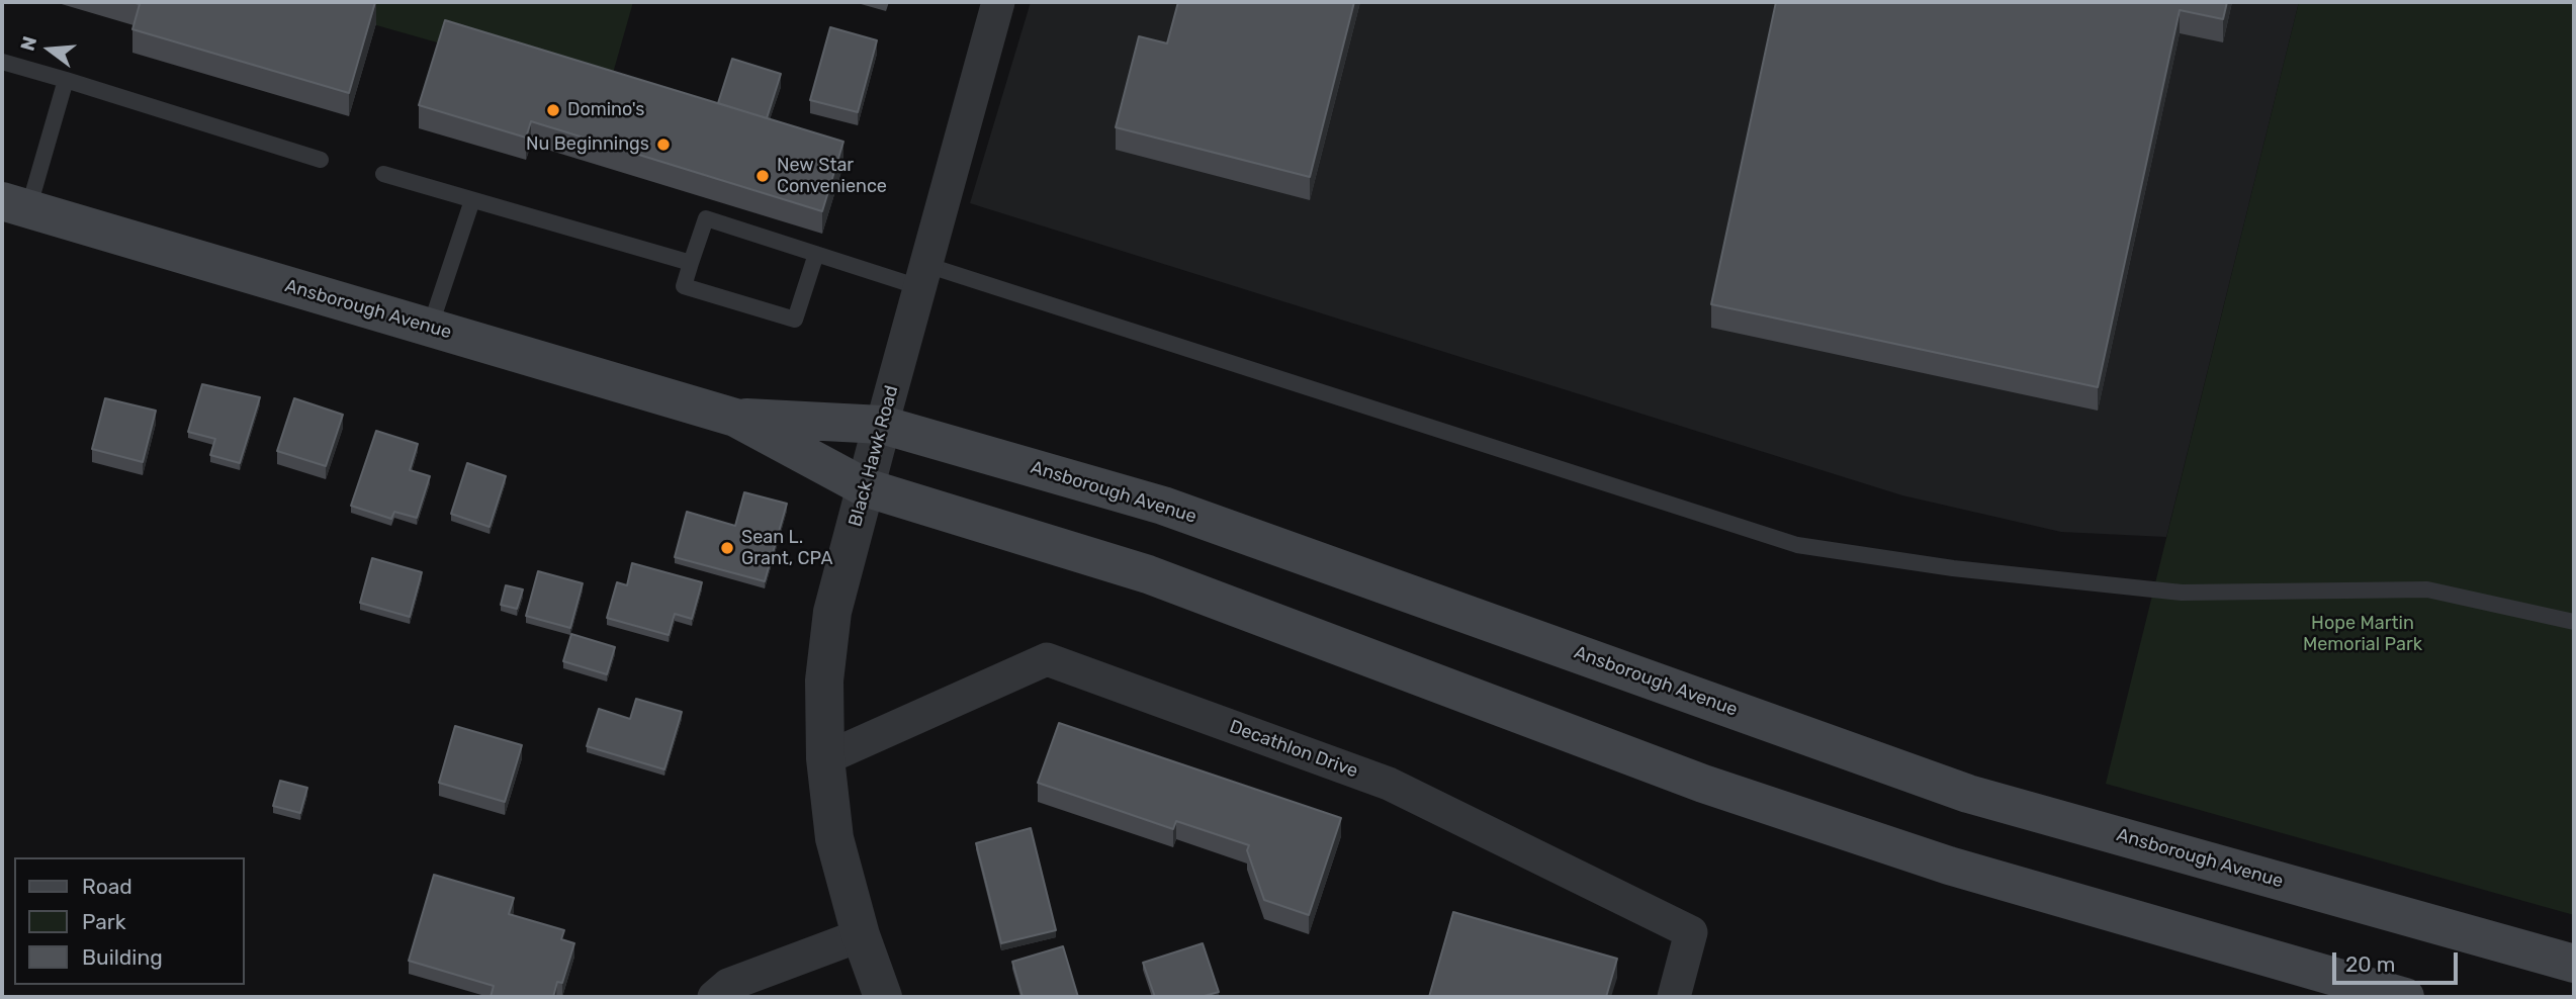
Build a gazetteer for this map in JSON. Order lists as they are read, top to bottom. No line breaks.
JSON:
{"streets":{"main road":["Ansborough Avenue"],"street":["Black Hawk Road","Decathlon Drive"]},"crossings":[["Ansborough Avenue","Black Hawk Road"],["Black Hawk Road","Decathlon Drive"]],"parks":["Hope Martin Memorial Park"],"places":["Domino's","Nu Beginnings","New Star Convenience","Sean L. Grant, CPA"],"legend":["Road","Park","Building"],"scale_bar":"20 m","north":"left"}
